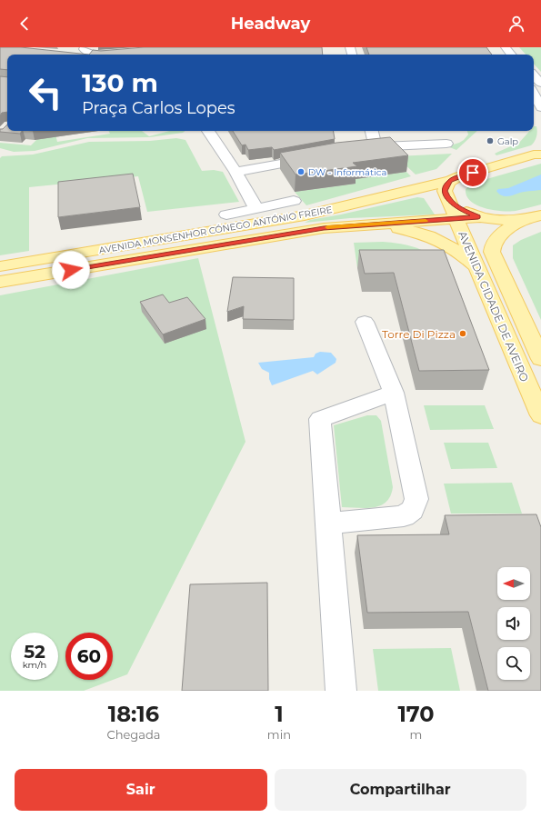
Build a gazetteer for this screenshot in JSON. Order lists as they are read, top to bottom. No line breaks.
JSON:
{"streets":{"main road":["AVENIDA MONSENHOR CÓNEGO ANTÓNIO FREIRE","AVENIDA CIDADE DE AVEIRO"]},"crossings":[["AVENIDA MONSENHOR CÓNEGO ANTÓNIO FREIRE","AVENIDA CIDADE DE AVEIRO"]],"places":["Galp","DW - Informática","Torre Di Pizza"],"north":"left","page":{"header":"Headway","turn":["130 m","Praça Carlos Lopes"],"speed":"52 km/h","limit":"60","eta":["18:16","Chegada","1","min","170","m"],"buttons":["Sair","Compartilhar"]}}
